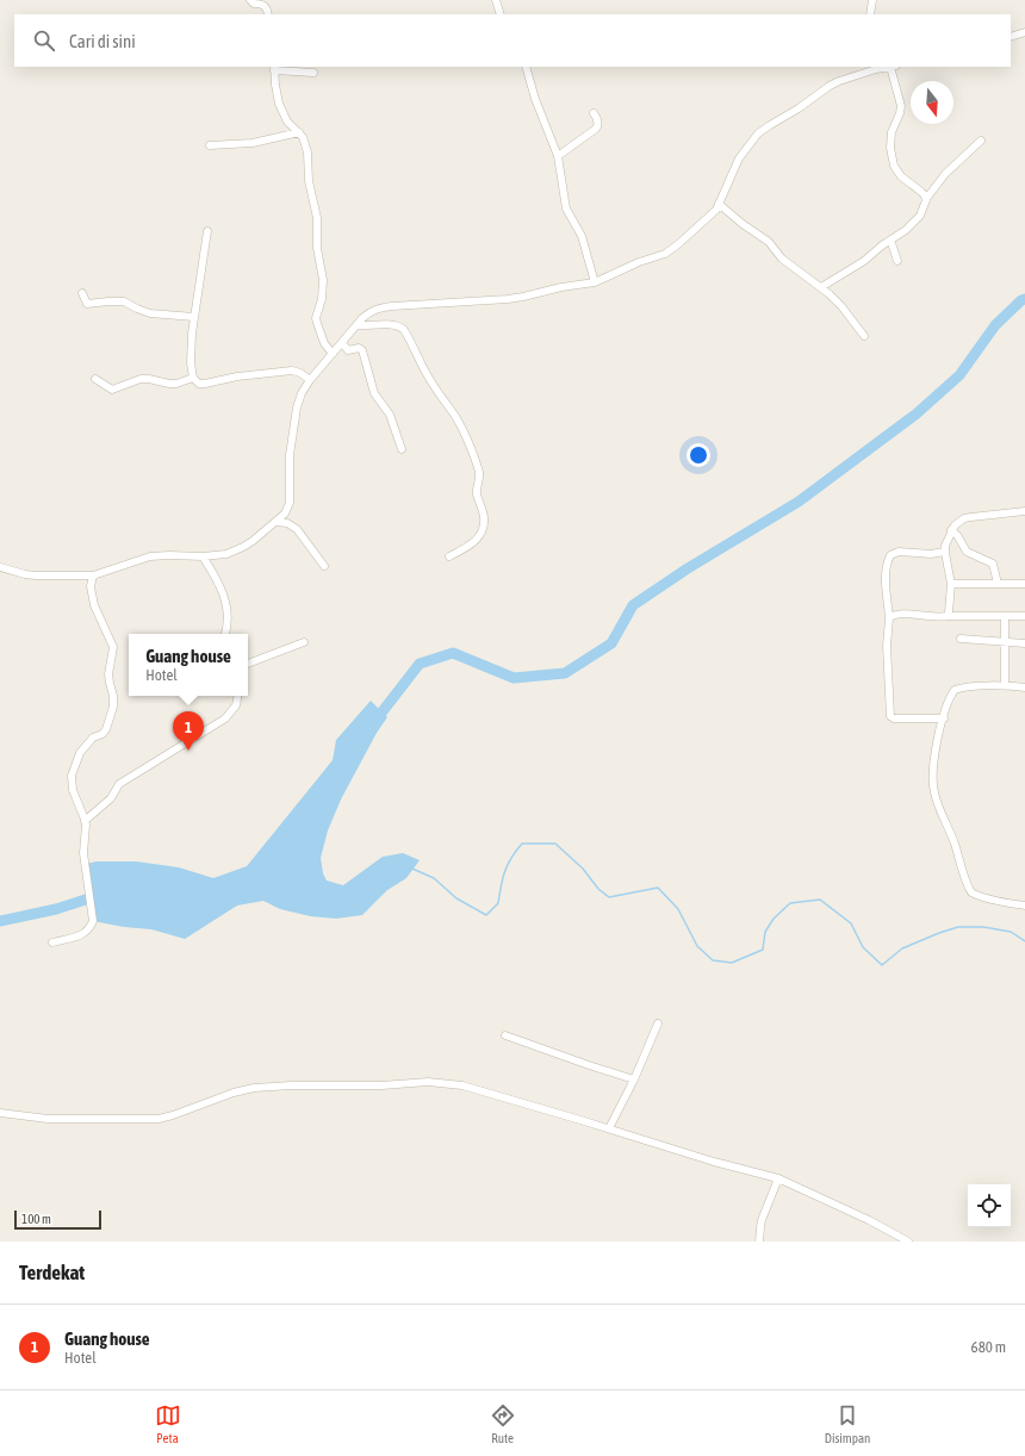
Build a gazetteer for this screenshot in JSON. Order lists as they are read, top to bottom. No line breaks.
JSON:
{"scale_bar":"100 m","north":"bottom","page":{"search":"Cari di sini","popup":["Guang house","Hotel"],"pins":"1","scale":"100 m","heading":"Terdekat","list":[{"mark":"1","name":"Guang house","note":"Hotel","value":"680 m"}],"nav":["Peta","Rute","Disimpan"]}}
